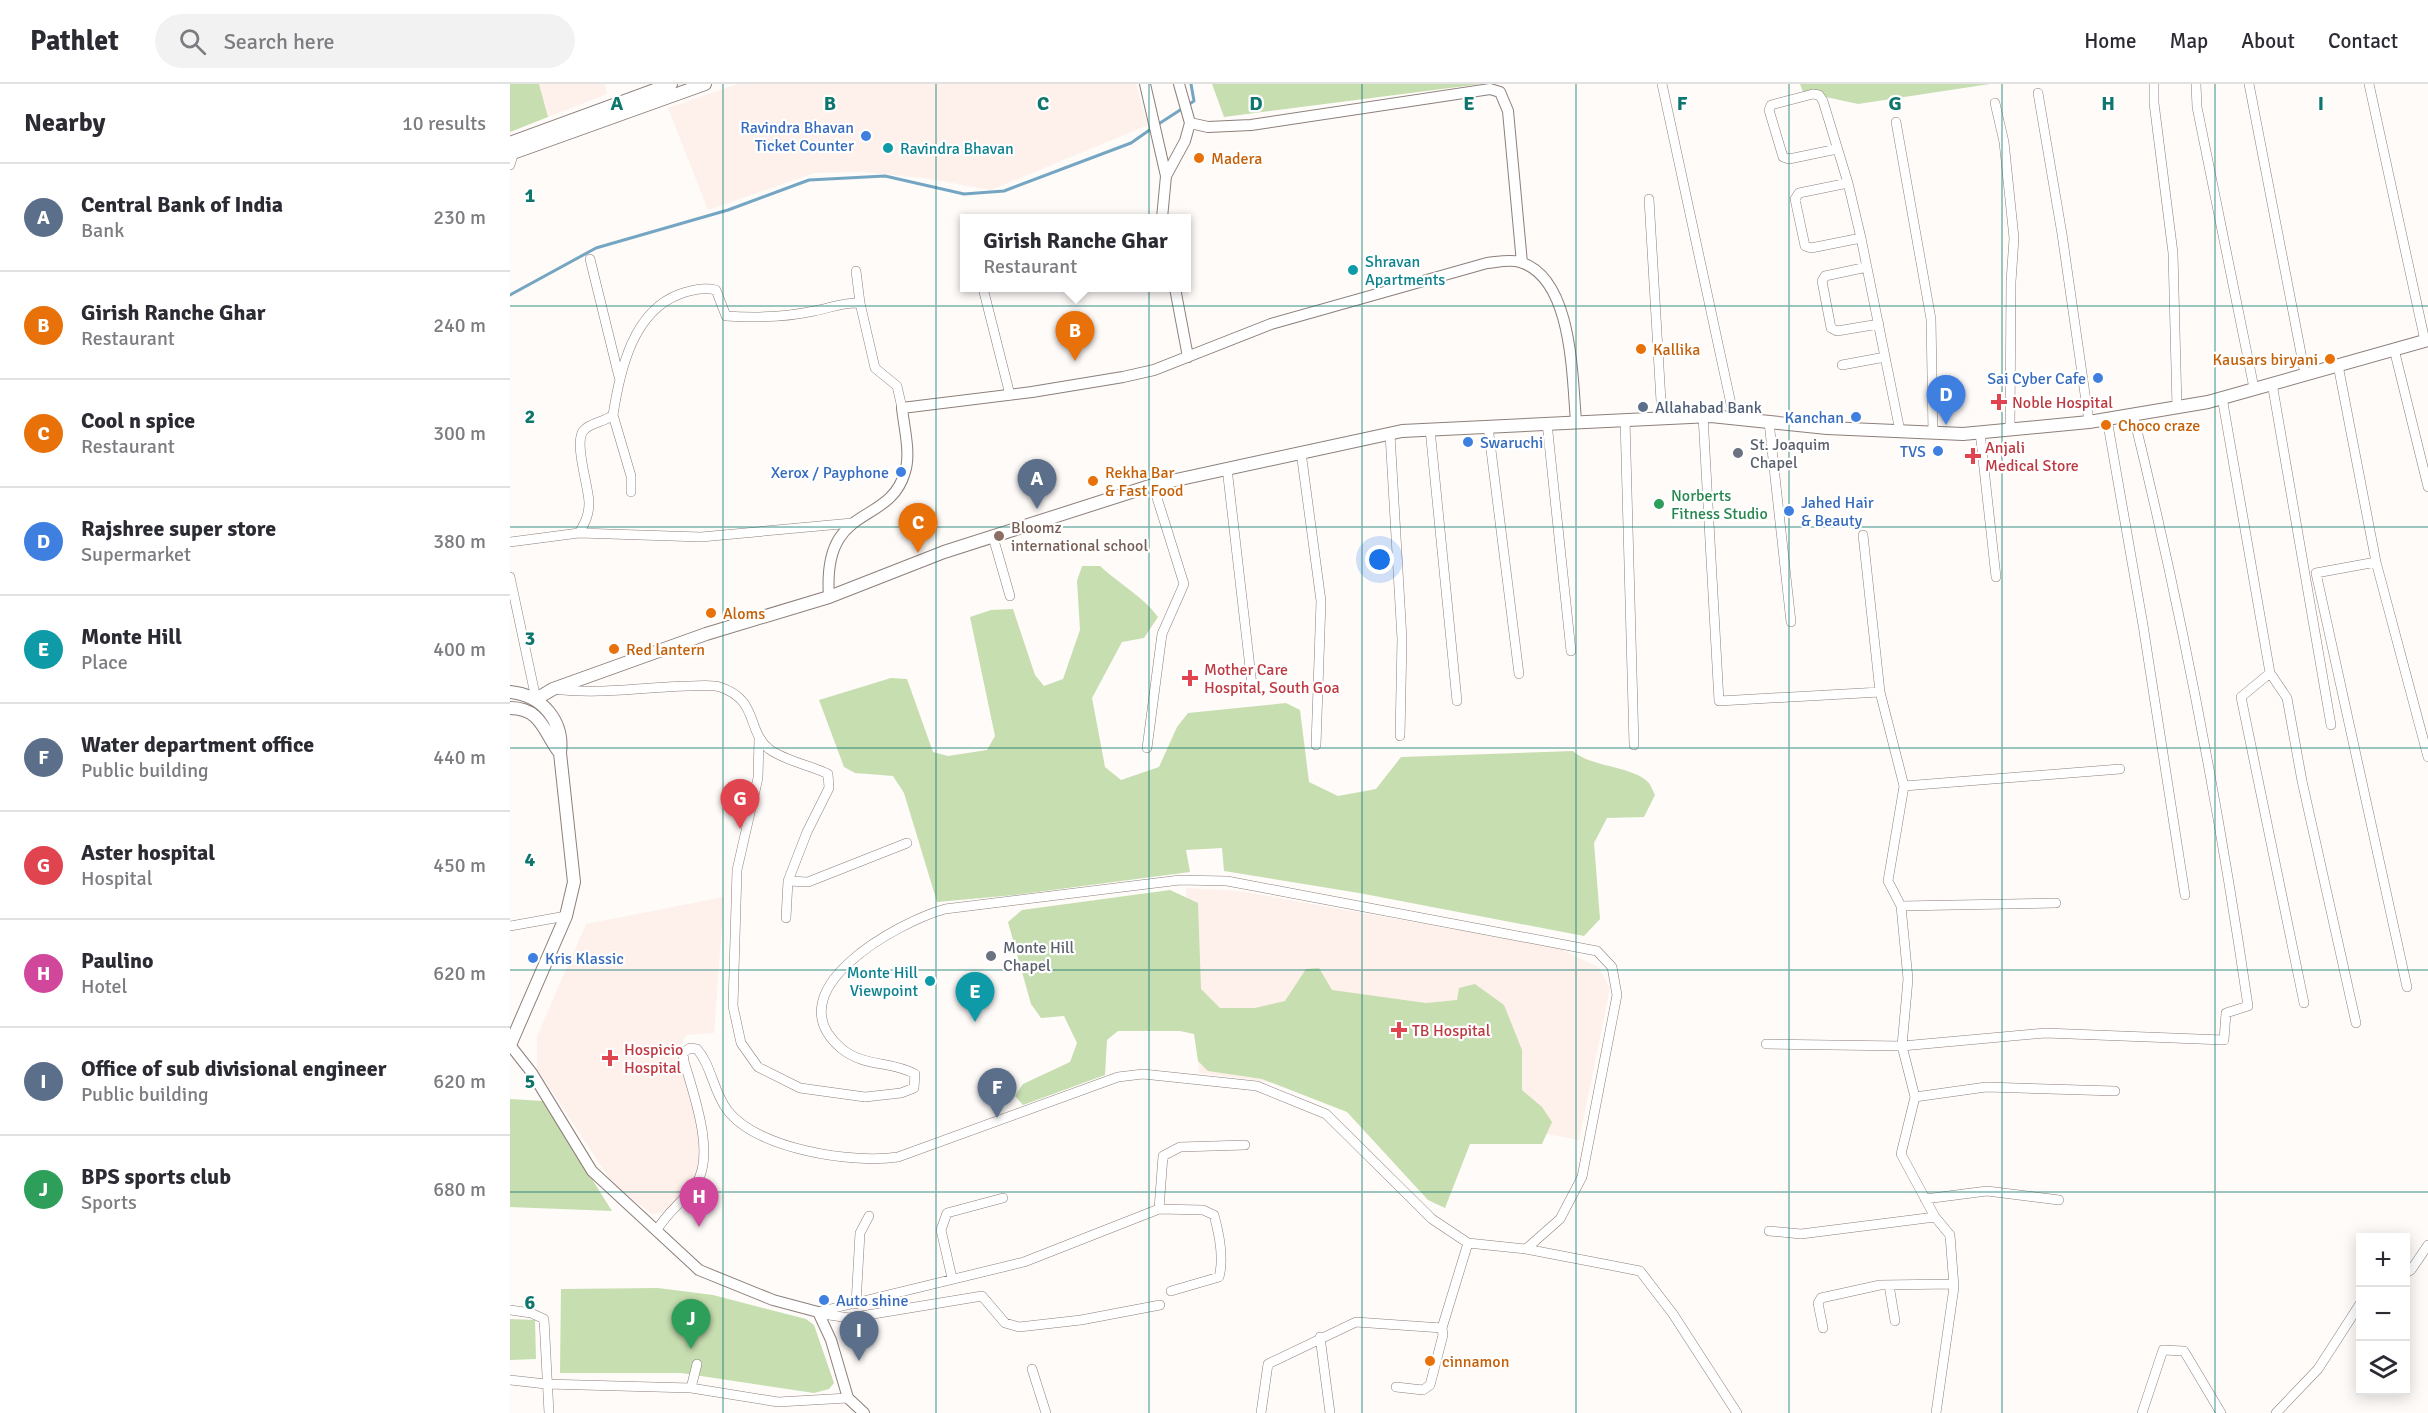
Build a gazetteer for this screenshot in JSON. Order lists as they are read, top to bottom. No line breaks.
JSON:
{"places":{"other":["Ravindra Bhavan Ticket Counter","Ravindra Bhavan","Madera","Shravan Apartments","Kallika","Kausars biryani","Sai Cyber Cafe","Allahabad Bank","Kanchan","Choco craze","Swaruchi","TVS","St. Joaquim Chapel","Xerox / Payphone","Rekha Bar & Fast Food","Norberts Fitness Studio","Jahed Hair & Beauty","Bloomz international school","Aloms","Red lantern","Monte Hill Chapel","Kris Klassic","Monte Hill Viewpoint","Auto shine","cinnamon"],"health":["Noble Hospital","Anjali Medical Store","Mother Care Hospital, South Goa","TB Hospital","Hospicio Hospital"]},"page":{"header":"Pathlet","search":"Search here","nav":["Home","Map","About","Contact"],"heading":["Nearby","10 results"],"list":[{"mark":"A","name":"Central Bank of India","note":"Bank","value":"230 m"},{"mark":"B","name":"Girish Ranche Ghar","note":"Restaurant","value":"240 m"},{"mark":"C","name":"Cool n spice","note":"Restaurant","value":"300 m"},{"mark":"D","name":"Rajshree super store","note":"Supermarket","value":"380 m"},{"mark":"E","name":"Monte Hill","note":"Place","value":"400 m"},{"mark":"F","name":"Water department office","note":"Public building","value":"440 m"},{"mark":"G","name":"Aster hospital","note":"Hospital","value":"450 m"},{"mark":"H","name":"Paulino","note":"Hotel","value":"620 m"},{"mark":"I","name":"Office of sub divisional engineer","note":"Public building","value":"620 m"},{"mark":"J","name":"BPS sports club","note":"Sports","value":"680 m"}],"popup":["Girish Ranche Ghar","Restaurant"],"pins":["B","D","A","C","G","E","F","H","J","I"],"map_buttons":["+","−"]},"grid":{"columns":["A","B","C","D","E","F","G","H","I"],"rows":["1","2","3","4","5","6"]}}
